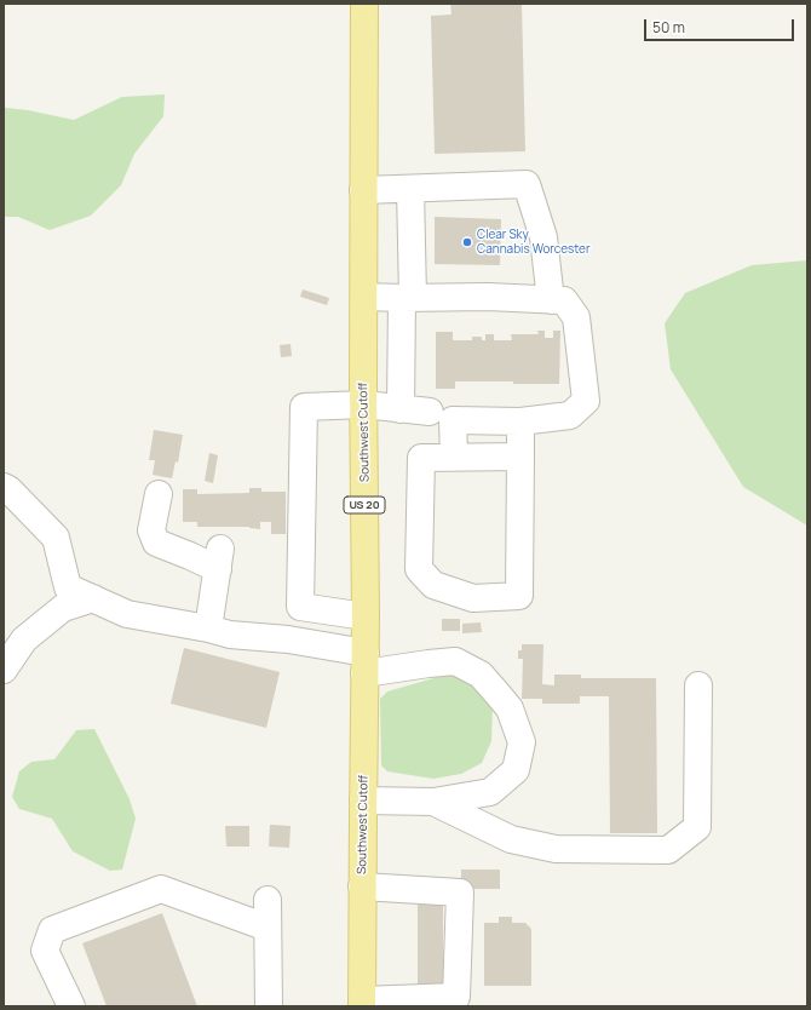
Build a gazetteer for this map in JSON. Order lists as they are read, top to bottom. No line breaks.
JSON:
{"streets":{"main road":["Southwest Cutoff","US 20"]},"places":["Clear Sky Cannabis Worcester"],"scale_bar":"50 m"}
